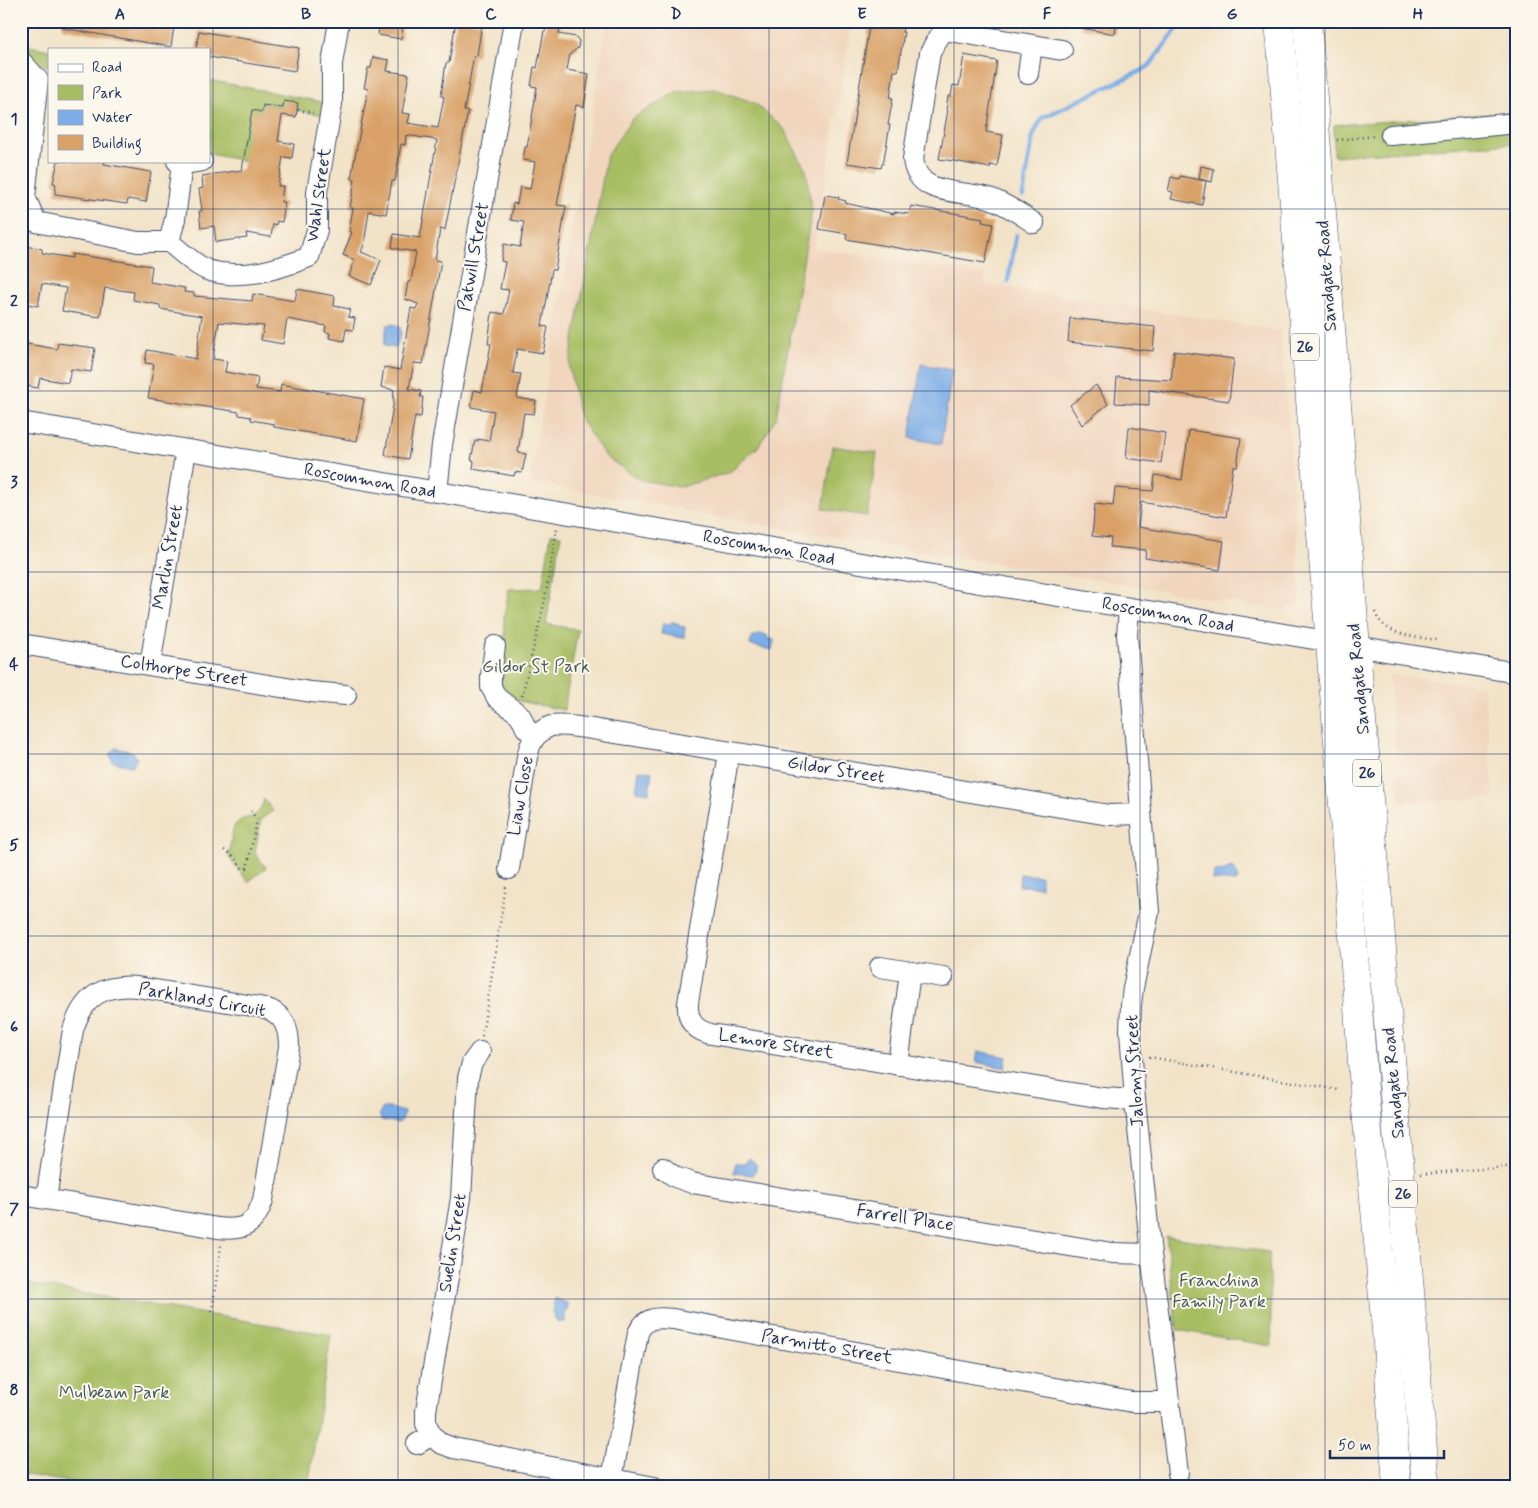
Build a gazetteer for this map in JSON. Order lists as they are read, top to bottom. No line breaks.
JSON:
{"streets":{"highway":["Sandgate Road","26"],"street":["Wahl Street","Patwill Street","Roscommon Road","Marlin Street","Colthorpe Street","Gildor Street","Liaw Close","Parklands Circuit","Lemore Street","Jalomy Street","Farrell Place","Suelin Street","Parmitto Street"]},"crossings":[["Patwill Street","Roscommon Road"],["Sandgate Road","Roscommon Road"],["Roscommon Road","Marlin Street"],["Roscommon Road","Jalomy Street"],["Marlin Street","Colthorpe Street"],["Gildor Street","Liaw Close"],["Gildor Street","Lemore Street"],["Gildor Street","Jalomy Street"],["Lemore Street","Jalomy Street"],["Jalomy Street","Farrell Place"],["Jalomy Street","Parmitto Street"],["Suelin Street","Parmitto Street"]],"parks":["Gildor St Park","Franchina Family Park","Mulbeam Park"],"legend":["Road","Park","Water","Building"],"scale_bar":"50 m","grid":{"columns":["A","B","C","D","E","F","G","H"],"rows":["1","2","3","4","5","6","7","8"]}}
